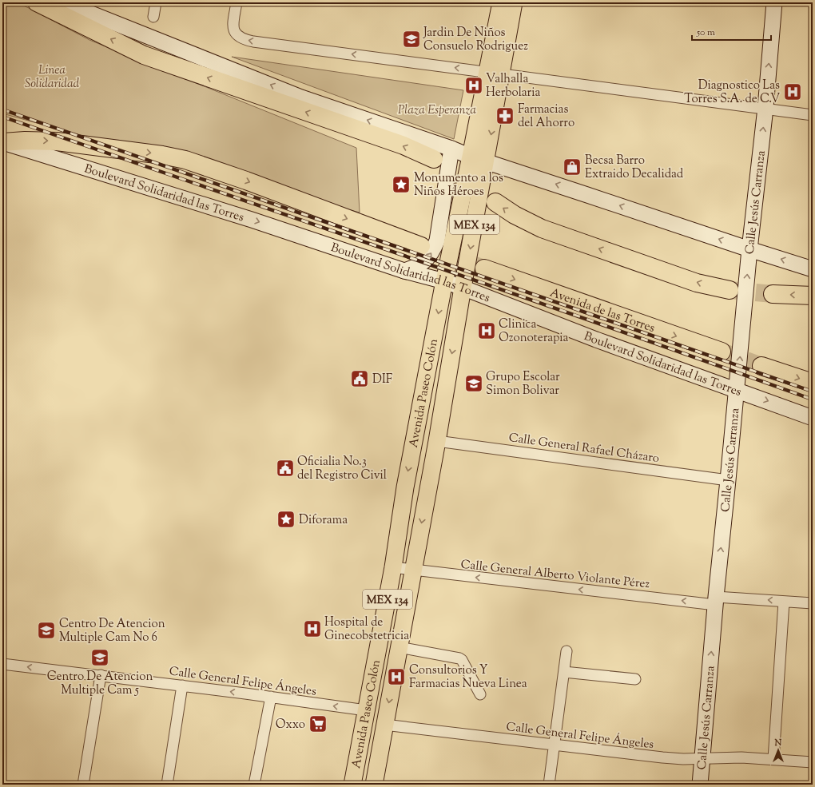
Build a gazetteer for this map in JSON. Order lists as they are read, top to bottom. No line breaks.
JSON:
{"streets":{"highway":["Boulevard Solidaridad las Torres","Avenida de las Torres"],"main road":["Calle Jesús Carranza","MEX 134","Avenida Paseo Colón"],"street":["Calle General Rafael Cházaro","Calle General Alberto Violante Pérez","Calle General Felipe Ángeles"]},"crossings":[["Boulevard Solidaridad las Torres","Calle Jesús Carranza"],["Boulevard Solidaridad las Torres","Avenida Paseo Colón"],["Calle Jesús Carranza","Calle General Rafael Cházaro"],["Calle Jesús Carranza","Calle General Alberto Violante Pérez"],["Calle Jesús Carranza","Calle General Felipe Ángeles"],["Avenida Paseo Colón","Calle General Rafael Cházaro"],["Avenida Paseo Colón","Calle General Alberto Violante Pérez"],["Avenida Paseo Colón","Calle General Felipe Ángeles"]],"one_way":["Calle Jesús Carranza","Calle General Alberto Violante Pérez","Calle General Felipe Ángeles"],"parks":["Linea Solidaridad","Plaza Esperanza"],"places":{"school or university":["Jardin De Niños Consuelo Rodriguez","Grupo Escolar Simon Bolivar","Centro De Atencion Multiple Cam No 6","Centro De Atencion Multiple Cam 5"],"hospital":["Valhalla Herbolaria","Diagnostico Las Torres S.A. de C.V","Clinica Ozonoterapia","Hospital de Ginecobstetricia","Consultorios Y Farmacias Nueva Linea"],"pharmacy":["Farmacias del Ahorro"],"shop":["Becsa Barro Extraido Decalidad"],"place":["Monumento a los Niños Héroes","Diforama"],"public building":["DIF","Oficialia No.3 del Registro Civil"],"supermarket":["Oxxo"]},"scale_bar":"50 m","north":"top"}
